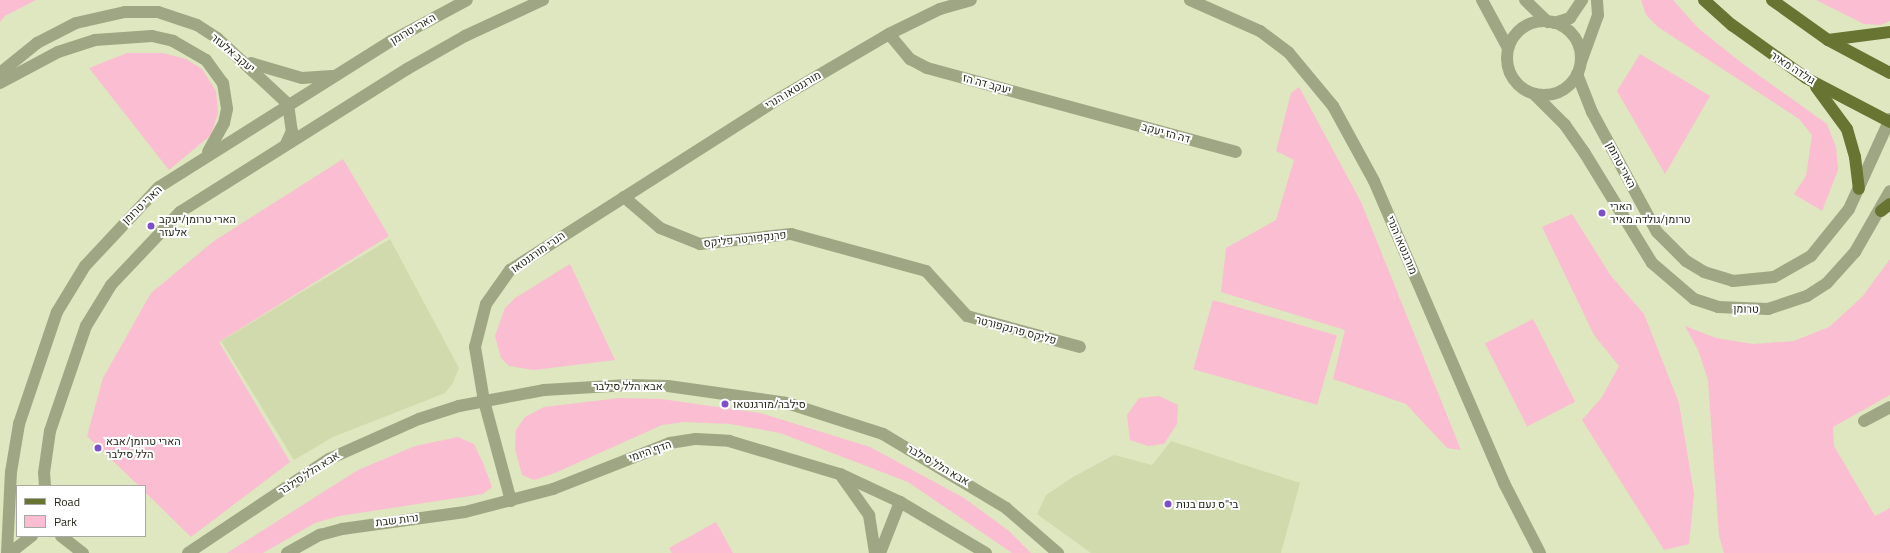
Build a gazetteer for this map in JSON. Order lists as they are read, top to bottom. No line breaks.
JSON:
{"streets":{"main road":["גולדה מאיר"],"street":["הארי טרומן","יעקב אלעזר","יעקב דה הז","מורגנטאו הנרי","דה הז יעקב","פרנקפורטר פליקס","הנרי מורגנטאו","טרומן","פליקס פרנקפורטר","אבא הלל סילבר","הדף היומי","נרות שבת"]},"crossings":[["הארי טרומן","יעקב אלעזר"],["הארי טרומן","גולדה מאיר"],["הארי טרומן","טרומן"],["יעקב דה הז","מורגנטאו הנרי"],["יעקב דה הז","דה הז יעקב"],["מורגנטאו הנרי","פרנקפורטר פליקס"],["מורגנטאו הנרי","הנרי מורגנטאו"],["פרנקפורטר פליקס","הנרי מורגנטאו"],["פרנקפורטר פליקס","פליקס פרנקפורטר"],["הנרי מורגנטאו","אבא הלל סילבר"],["הנרי מורגנטאו","הדף היומי"],["הנרי מורגנטאו","נרות שבת"],["הדף היומי","נרות שבת"]],"places":["הארי טרומן/גולדה מאיר","הארי טרומן/יעקב אלעזר","סילבר/מורגנטאו","הארי טרומן/אבא הלל סילבר","בי\"ס נעם בנות"],"legend":["Road","Park"]}
